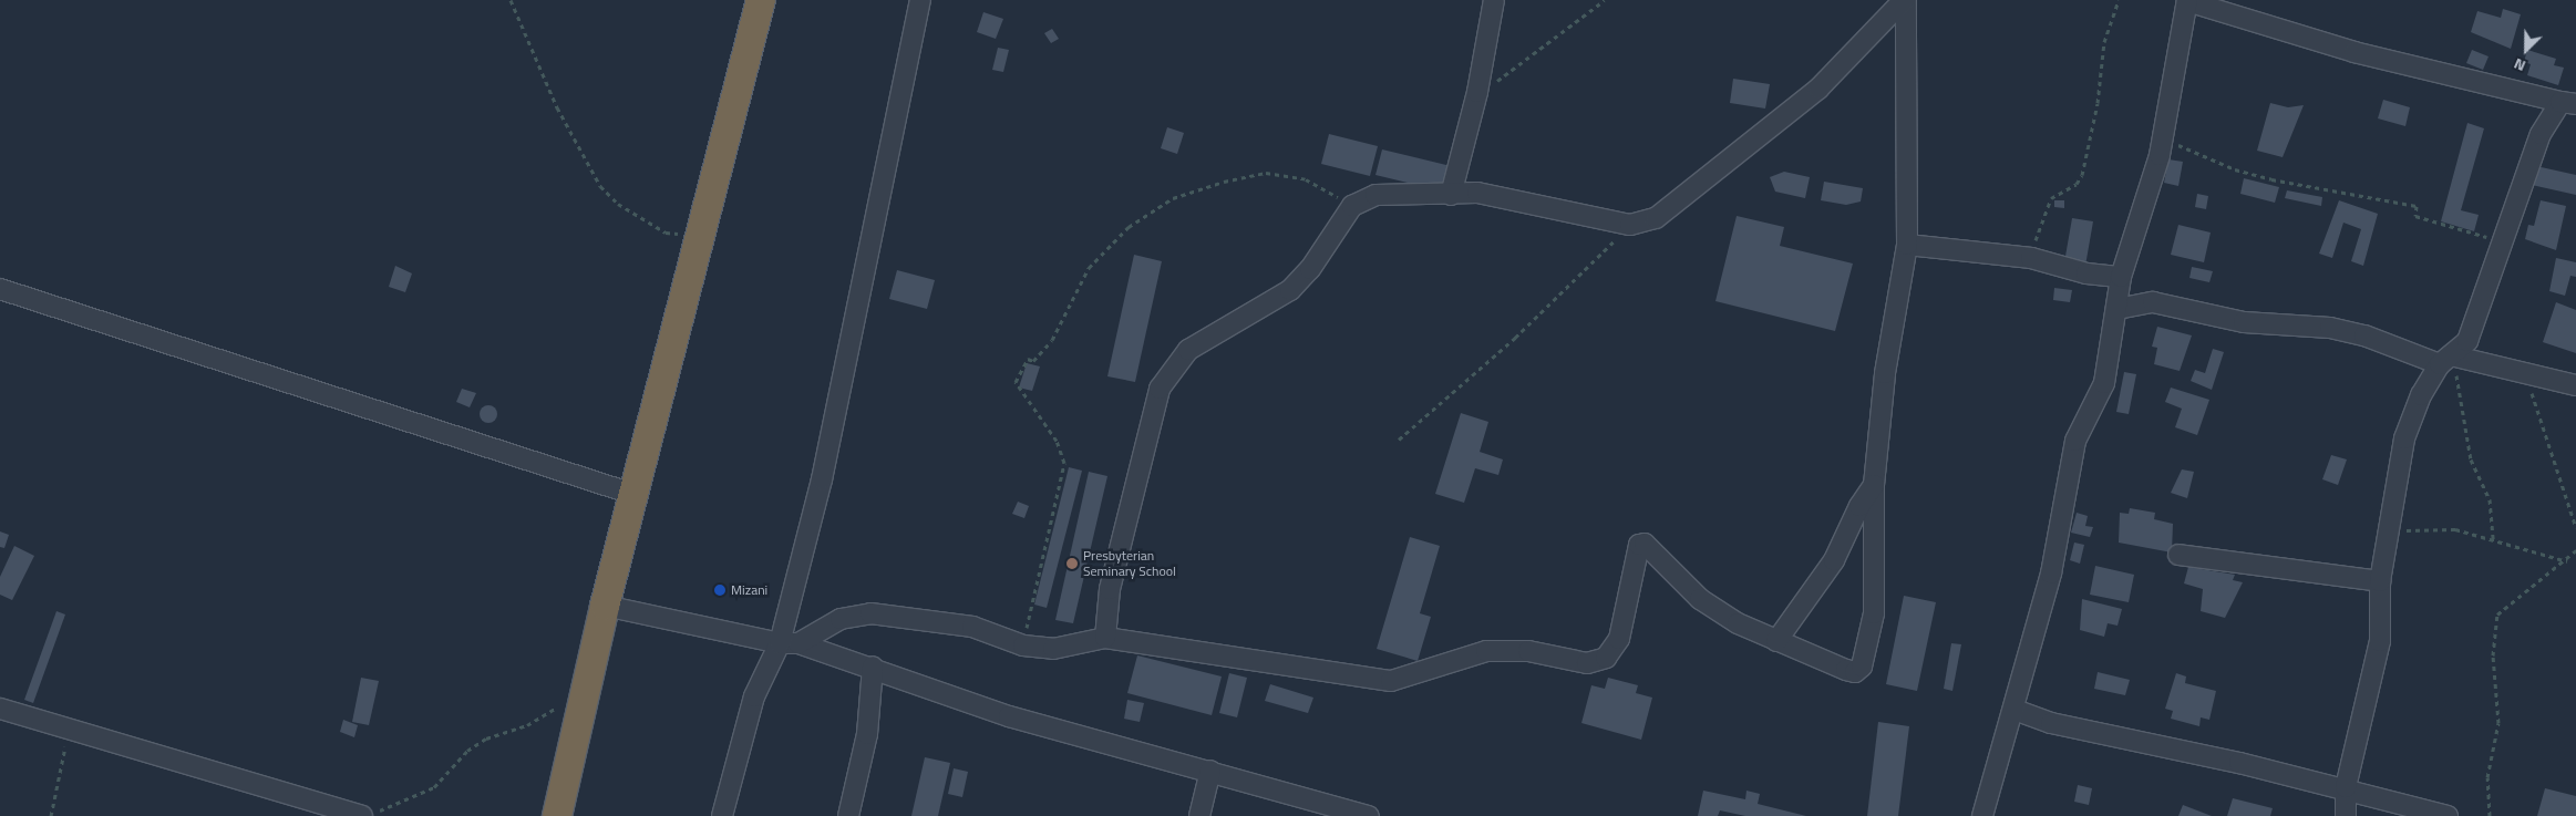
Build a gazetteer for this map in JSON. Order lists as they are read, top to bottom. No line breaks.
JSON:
{"places":["Presbyterian Seminary School","Mizani"],"north":"bottom left"}
